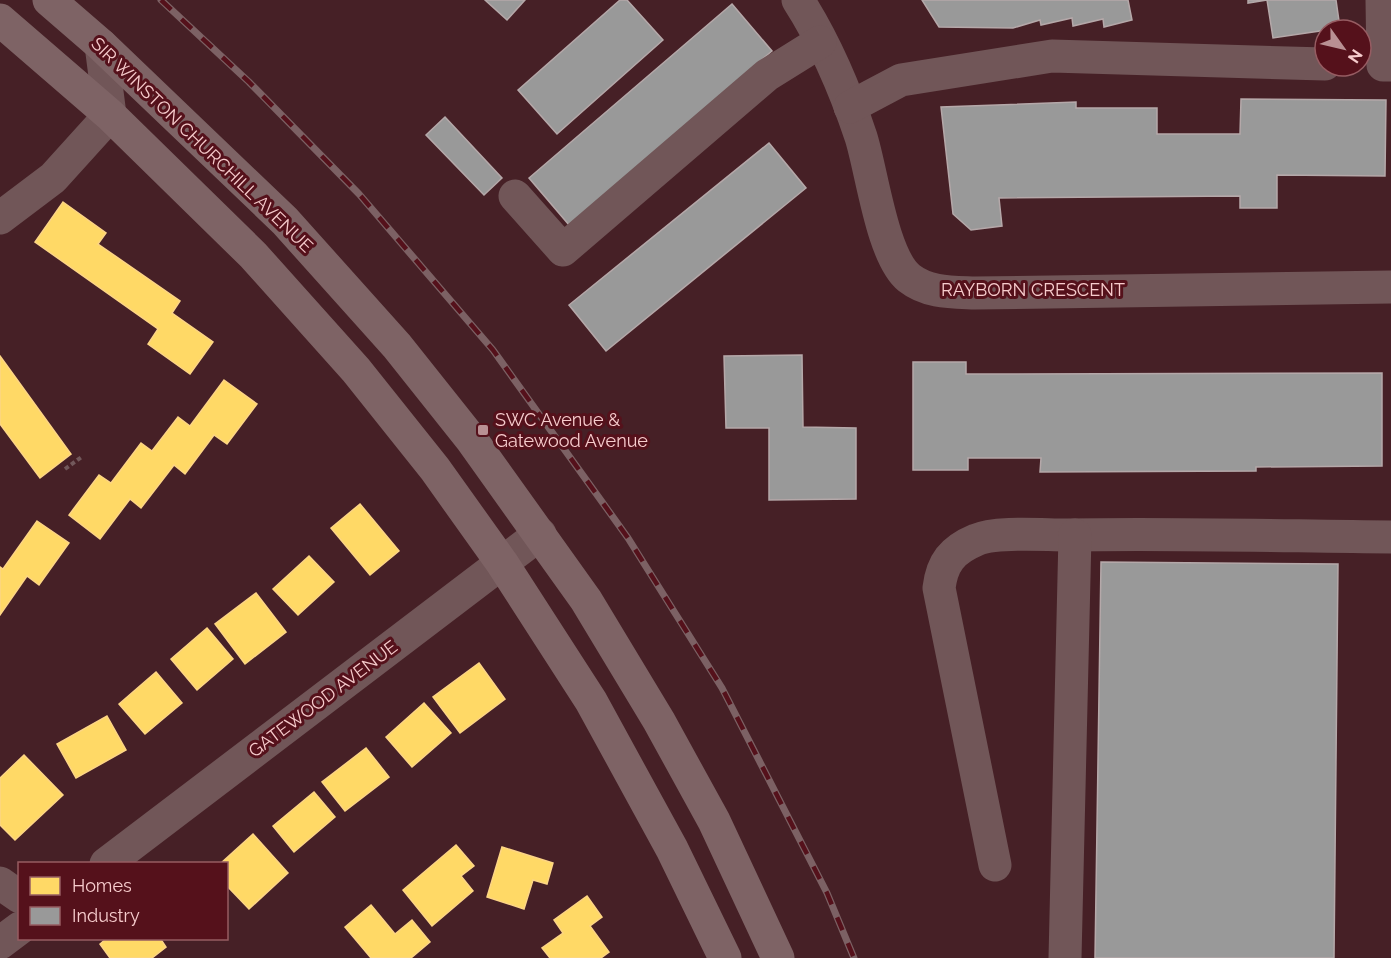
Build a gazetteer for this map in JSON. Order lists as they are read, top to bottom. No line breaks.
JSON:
{"streets":{"main road":["SIR WINSTON CHURCHILL AVENUE"],"street":["RAYBORN CRESCENT","GATEWOOD AVENUE"]},"crossings":[["SIR WINSTON CHURCHILL AVENUE","GATEWOOD AVENUE"]],"places":{"transit":["SWC Avenue & Gatewood Avenue"]},"legend":["Homes","Industry"],"north":"bottom right"}
